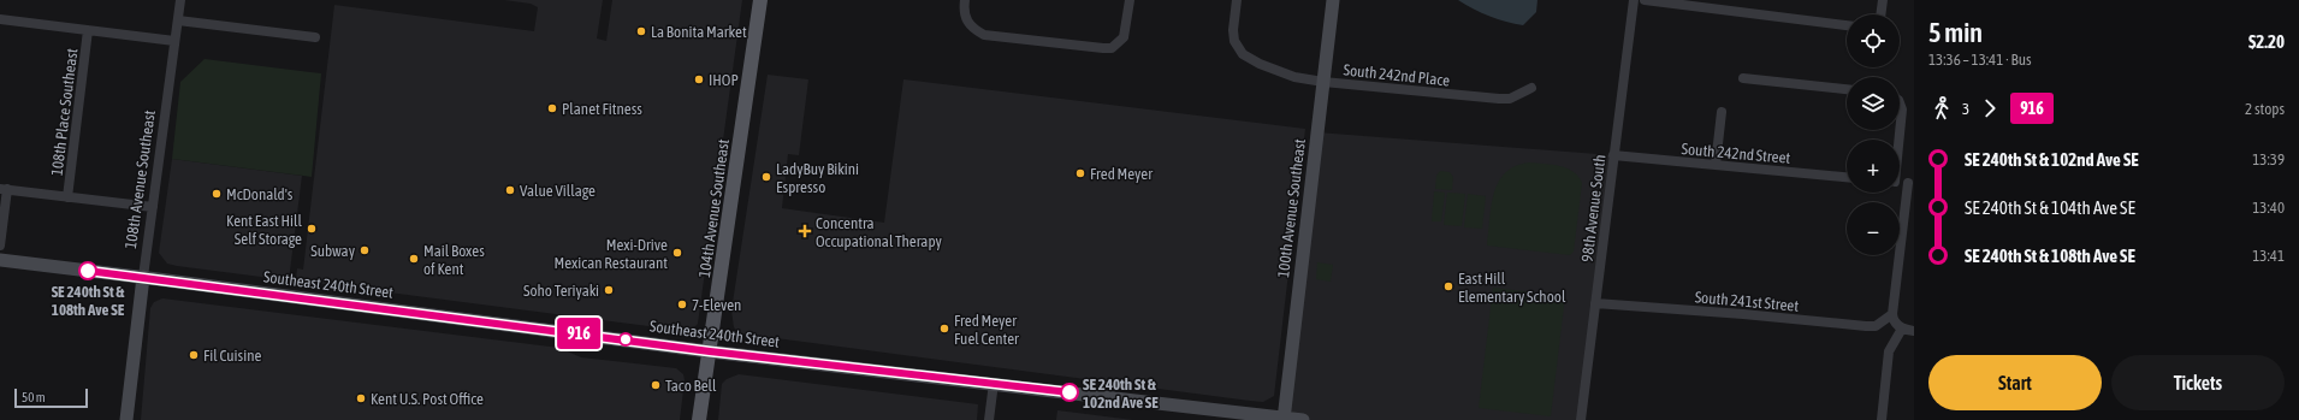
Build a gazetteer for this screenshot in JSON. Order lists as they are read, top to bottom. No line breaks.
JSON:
{"streets":{"main road":["108th Avenue Southeast","104th Avenue Southeast","100th Avenue Southeast","Southeast 240th Street"],"street":["South 242nd Place","108th Place Southeast","South 242nd Street","98th Avenue South","South 241st Street"]},"crossings":[["South 242nd Place","100th Avenue Southeast"],["South 242nd Street","98th Avenue South"],["108th Avenue Southeast","Southeast 240th Street"],["104th Avenue Southeast","Southeast 240th Street"],["100th Avenue Southeast","Southeast 240th Street"],["98th Avenue South","South 241st Street"]],"places":{"other":["La Bonita Market","IHOP","Planet Fitness","Fred Meyer","LadyBuy Bikini Espresso","Value Village","McDonald's","Kent East Hill Self Storage","Subway","Mexi-Drive Mexican Restaurant","Mail Boxes of Kent","SE 240th St & 108th Ave SE","East Hill Elementary School","Soho Teriyaki","7-Eleven","Fred Meyer Fuel Center","Fil Cuisine","Taco Bell","SE 240th St & 102nd Ave SE","Kent U.S. Post Office"],"health":["Concentra Occupational Therapy"]},"lines":["bus line 916"],"scale_bar":"50 m","page":{"on_map":"916","heading":["5 min","13:36 – 13:41 · Bus","$2.20"],"map_buttons":["+","−"],"legs":["3","916","2 stops"],"list":[{"name":"SE 240th St & 102nd Ave SE","value":"13:39"},{"name":"SE 240th St & 104th Ave SE","value":"13:40"},{"name":"SE 240th St & 108th Ave SE","value":"13:41"}],"buttons":["Start","Tickets"],"scale":"50 m"}}
